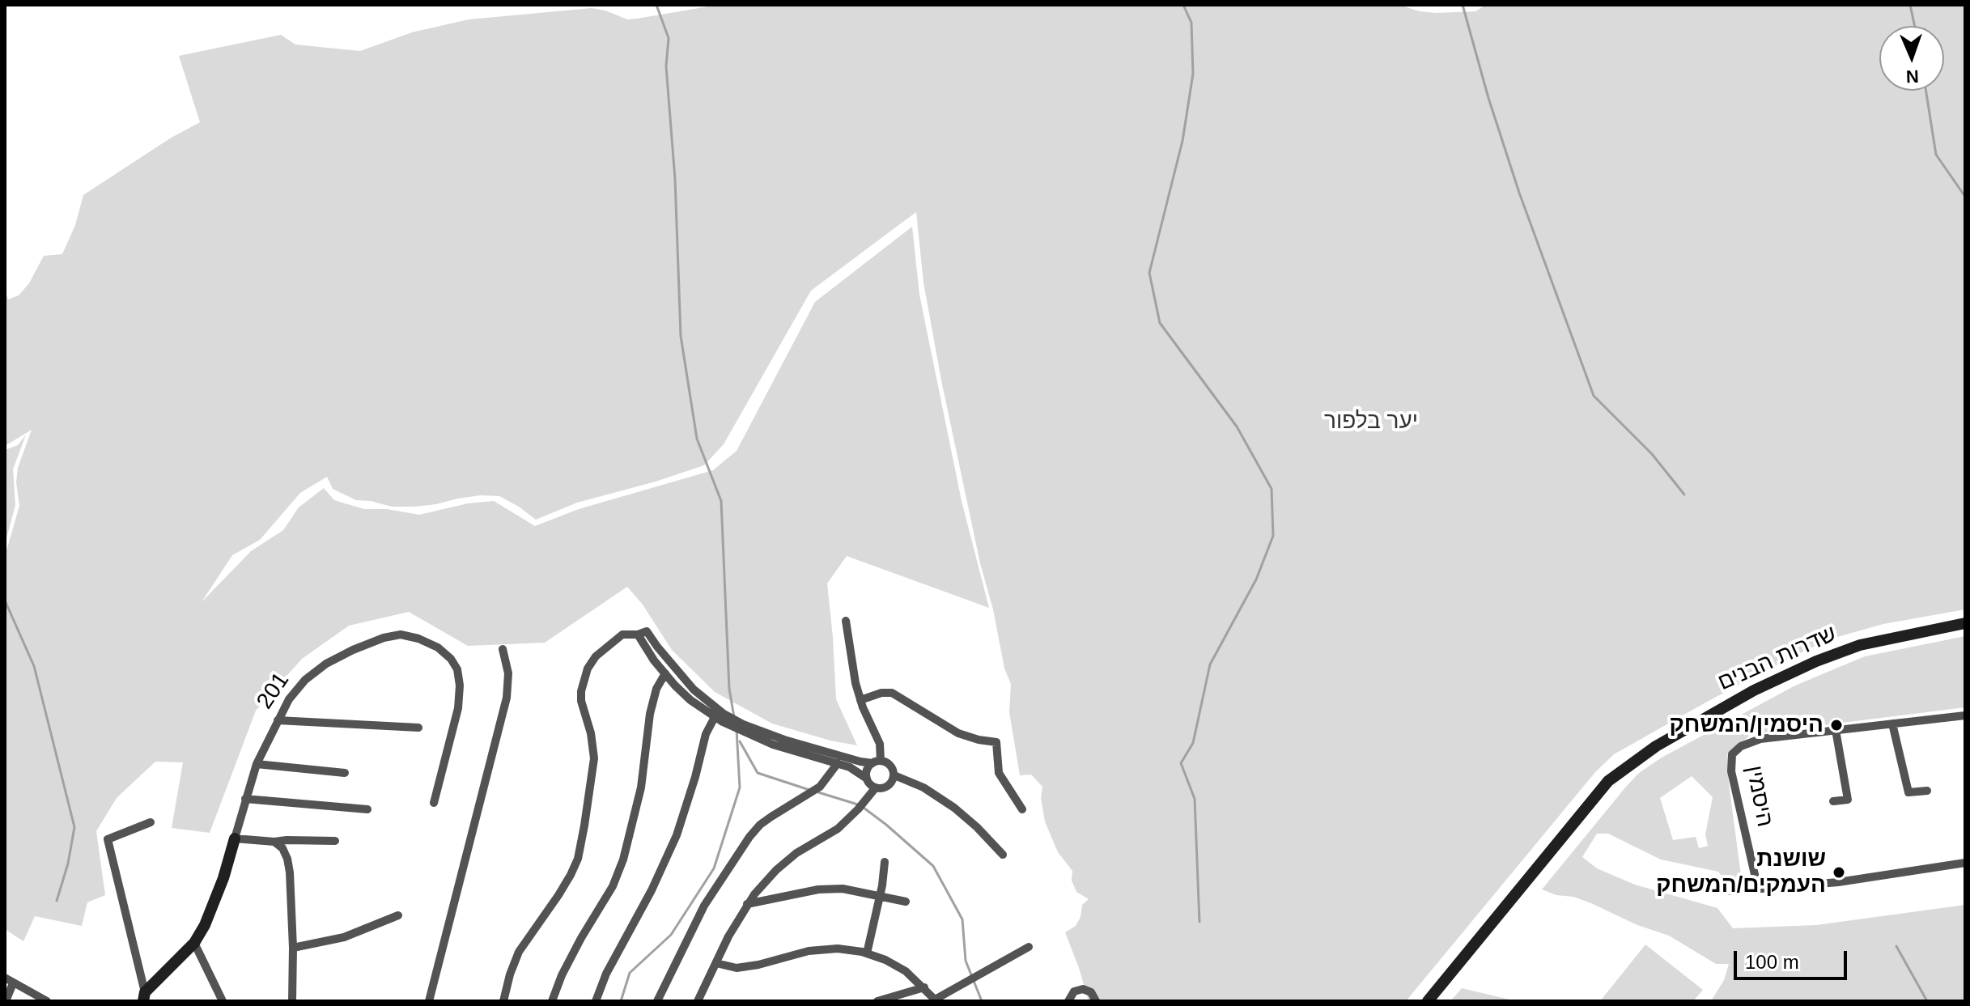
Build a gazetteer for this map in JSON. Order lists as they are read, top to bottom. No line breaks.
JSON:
{"streets":{"main road":["שדרות הבנים","201"],"street":["היסמין"]},"parks":["יער בלפור"],"places":["היסמין/המשחק","שושנת העמקים/המשחק"],"scale_bar":"100 m","north":"bottom"}
